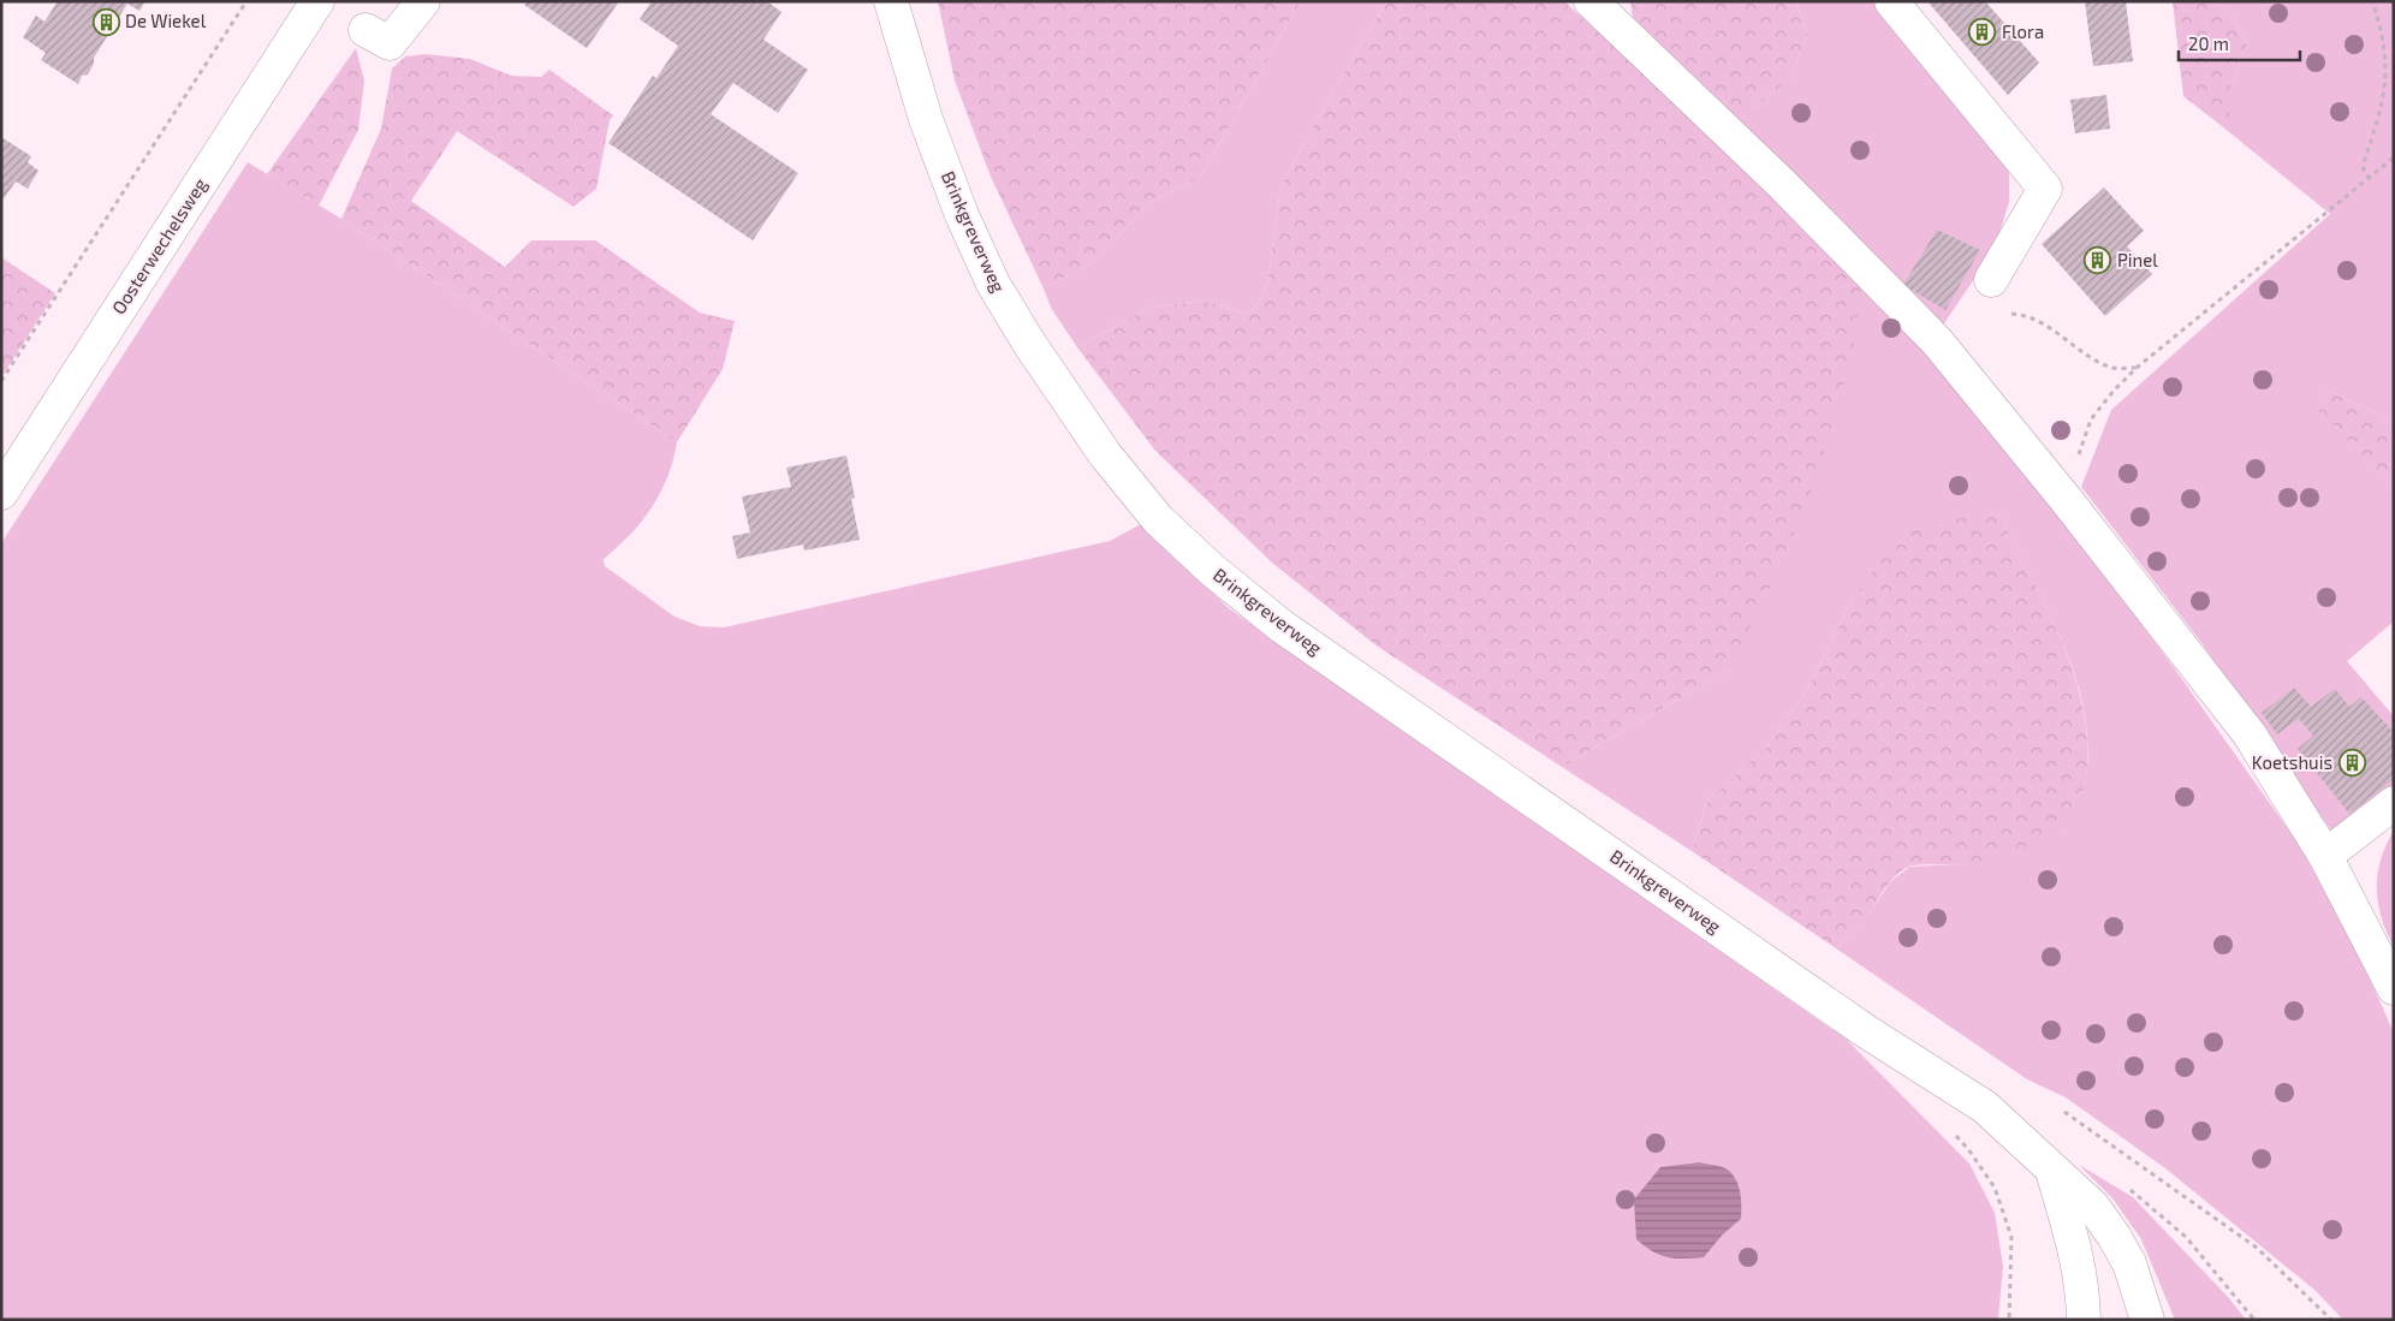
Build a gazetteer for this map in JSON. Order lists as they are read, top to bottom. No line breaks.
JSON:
{"streets":{"street":["Brinkgreverweg","Oosterwechelsweg"]},"places":{"building":["De Wiekel","Flora","Pinel","Koetshuis"]},"scale_bar":"20 m"}
